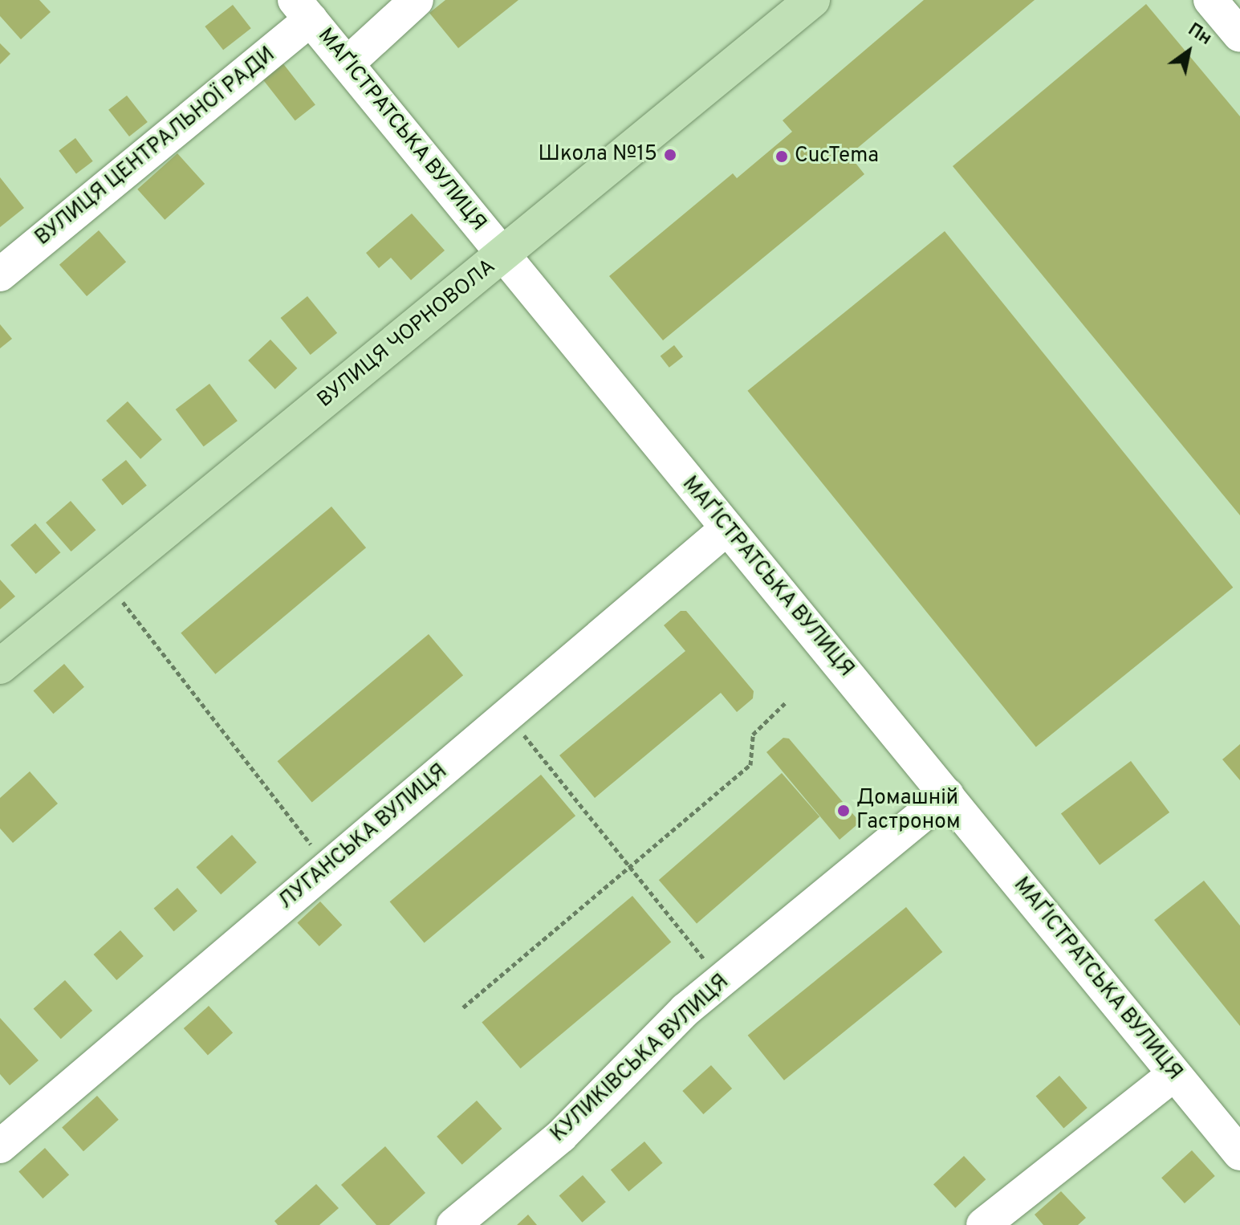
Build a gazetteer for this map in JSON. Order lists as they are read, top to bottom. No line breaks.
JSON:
{"streets":{"main road":["ВУЛИЦЯ ЧОРНОВОЛА"],"street":["МАҐІСТРАТСЬКА ВУЛИЦЯ","ВУЛИЦЯ ЦЕНТРАЛЬНОЇ РАДИ","ЛУГАНСЬКА ВУЛИЦЯ","КУЛИКІВСЬКА ВУЛИЦЯ"]},"crossings":[["МАҐІСТРАТСЬКА ВУЛИЦЯ","ВУЛИЦЯ ЦЕНТРАЛЬНОЇ РАДИ"],["МАҐІСТРАТСЬКА ВУЛИЦЯ","ВУЛИЦЯ ЧОРНОВОЛА"],["МАҐІСТРАТСЬКА ВУЛИЦЯ","ЛУГАНСЬКА ВУЛИЦЯ"],["МАҐІСТРАТСЬКА ВУЛИЦЯ","КУЛИКІВСЬКА ВУЛИЦЯ"]],"places":["Школа №15","CucTema","Домашній Гастроном"],"north":"top right"}
